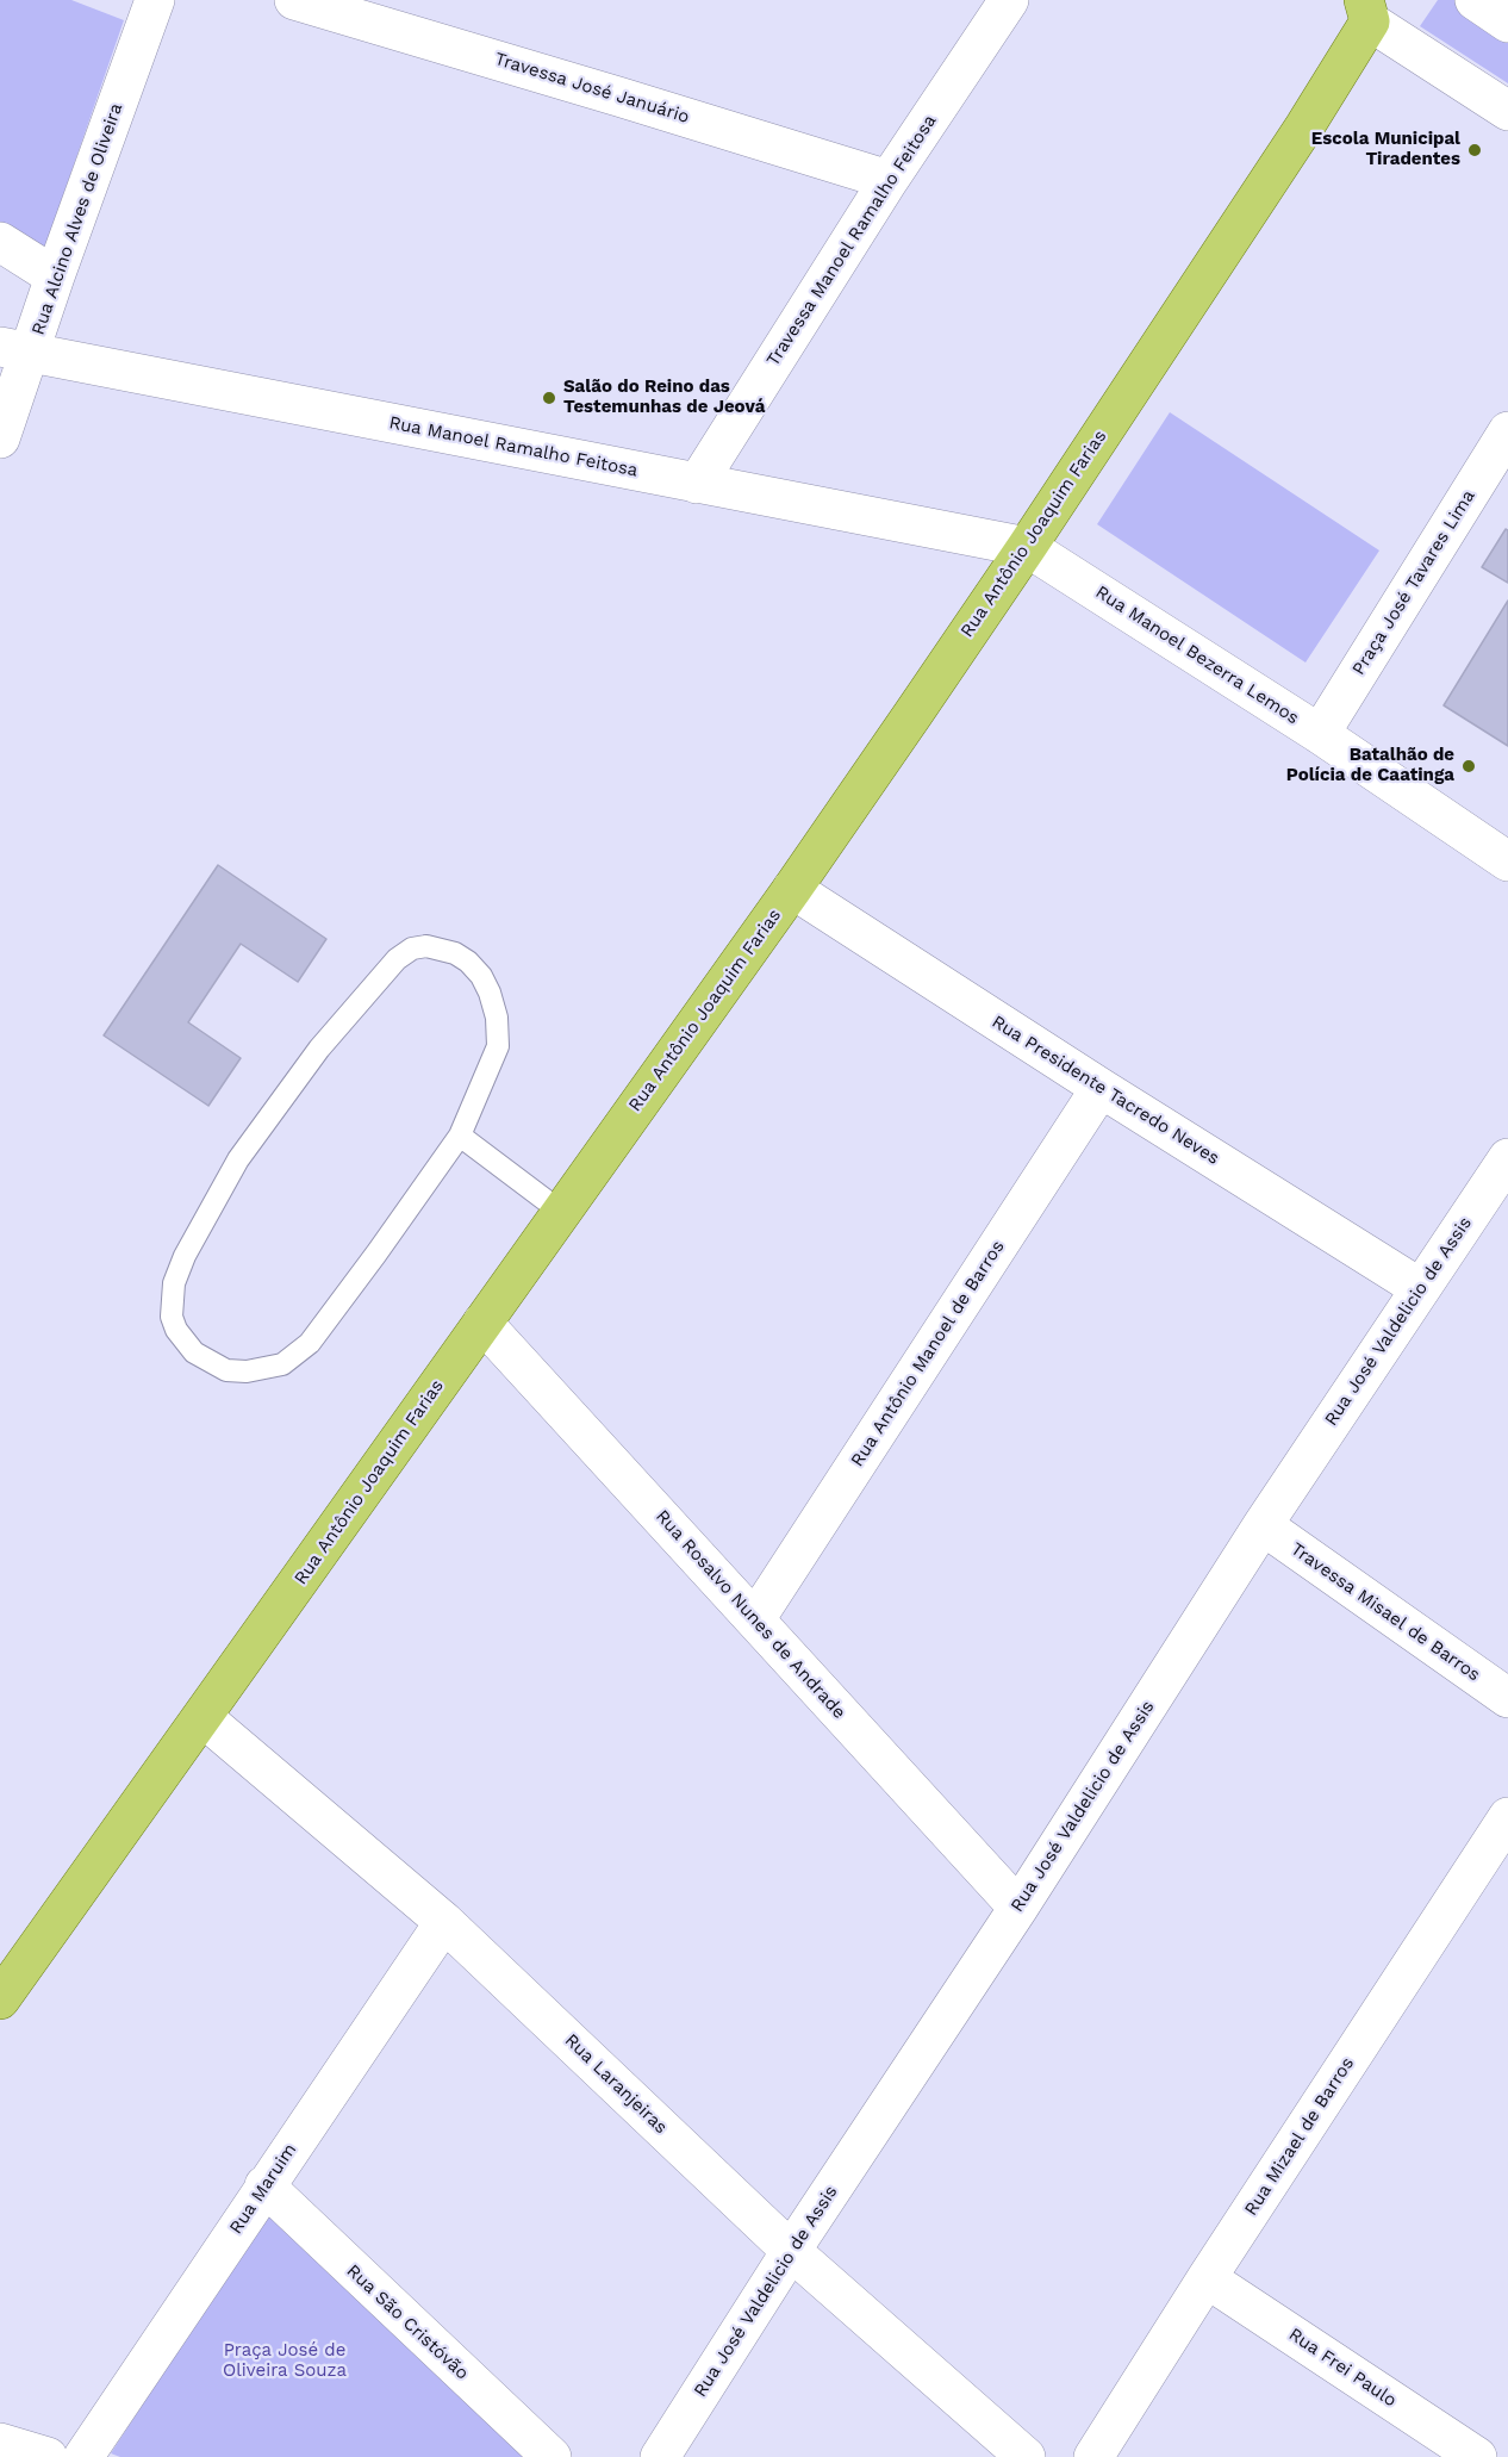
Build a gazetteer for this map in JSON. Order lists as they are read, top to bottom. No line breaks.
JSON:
{"streets":{"main road":["Rua Antônio Joaquim Farias"],"street":["Travessa José Januário","Rua Alcino Alves de Oliveira","Travessa Manoel Ramalho Feitosa","Rua Manoel Ramalho Feitosa","Praça José Tavares Lima","Rua Manoel Bezerra Lemos","Rua Presidente Tacredo Neves","Rua José Valdelicio de Assis","Rua Antônio Manoel de Barros","Travessa Misael de Barros","Rua Rosalvo Nunes de Andrade","Rua Laranjeiras","Rua Mizael de Barros","Rua Maruim","Rua São Cristóvão","Rua Frei Paulo"]},"crossings":[["Travessa José Januário","Travessa Manoel Ramalho Feitosa"],["Rua Alcino Alves de Oliveira","Rua Manoel Ramalho Feitosa"],["Travessa Manoel Ramalho Feitosa","Rua Manoel Ramalho Feitosa"],["Rua Manoel Ramalho Feitosa","Rua Antônio Joaquim Farias"],["Rua Manoel Ramalho Feitosa","Rua Manoel Bezerra Lemos"],["Rua Antônio Joaquim Farias","Rua Manoel Bezerra Lemos"],["Rua Antônio Joaquim Farias","Rua Presidente Tacredo Neves"],["Rua Antônio Joaquim Farias","Rua Rosalvo Nunes de Andrade"],["Rua Antônio Joaquim Farias","Rua Laranjeiras"],["Praça José Tavares Lima","Rua Manoel Bezerra Lemos"],["Rua Presidente Tacredo Neves","Rua José Valdelicio de Assis"],["Rua Presidente Tacredo Neves","Rua Antônio Manoel de Barros"],["Rua José Valdelicio de Assis","Travessa Misael de Barros"],["Rua José Valdelicio de Assis","Rua Rosalvo Nunes de Andrade"],["Rua José Valdelicio de Assis","Rua Laranjeiras"],["Rua Antônio Manoel de Barros","Rua Rosalvo Nunes de Andrade"],["Rua Laranjeiras","Rua Maruim"],["Rua Mizael de Barros","Rua Frei Paulo"],["Rua Maruim","Rua São Cristóvão"]],"parks":["Praça José de Oliveira Souza"],"places":["Escola Municipal Tiradentes","Salão do Reino das Testemunhas de Jeová","Batalhão de Polícia de Caatinga"]}
